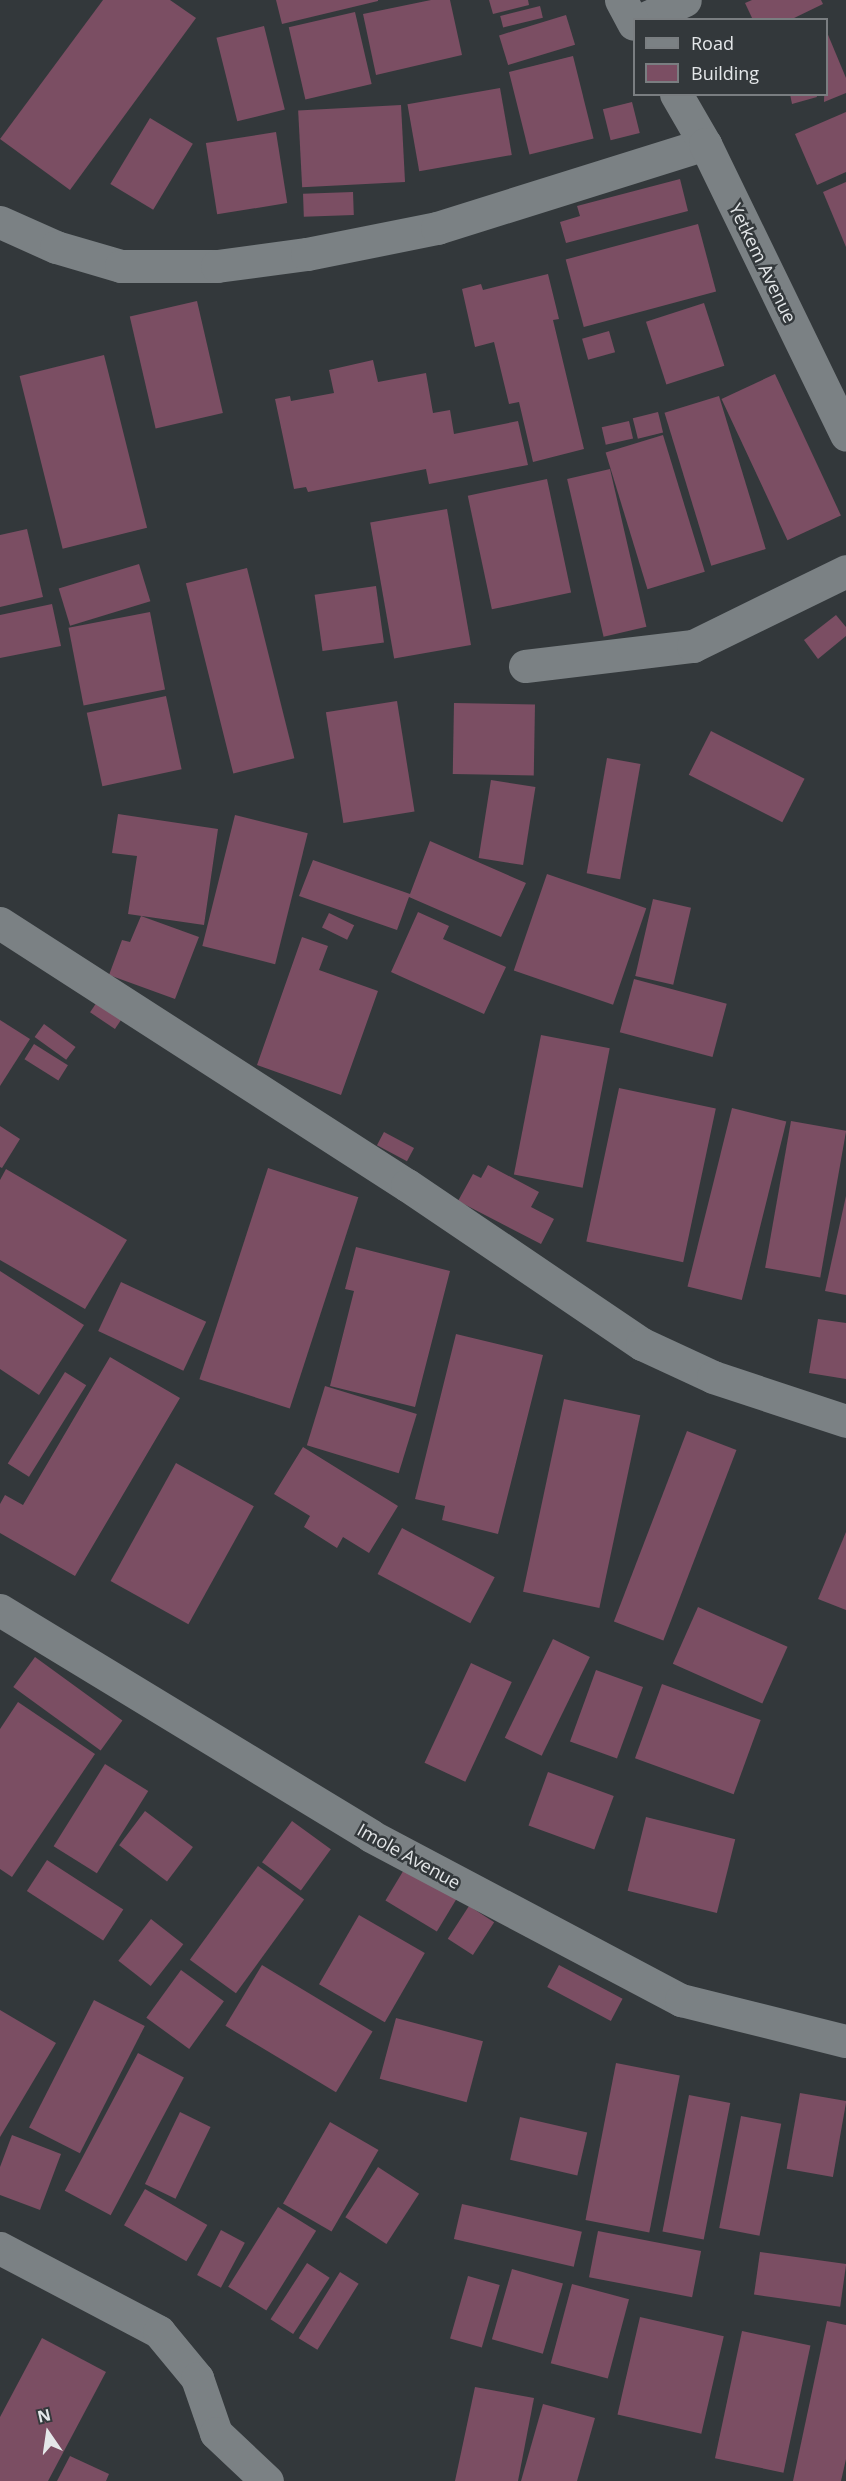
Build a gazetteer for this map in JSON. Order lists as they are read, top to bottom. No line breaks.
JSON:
{"streets":{"street":["Yetkem Avenue","Imole Avenue"]},"legend":["Road","Building"],"north":"top"}
